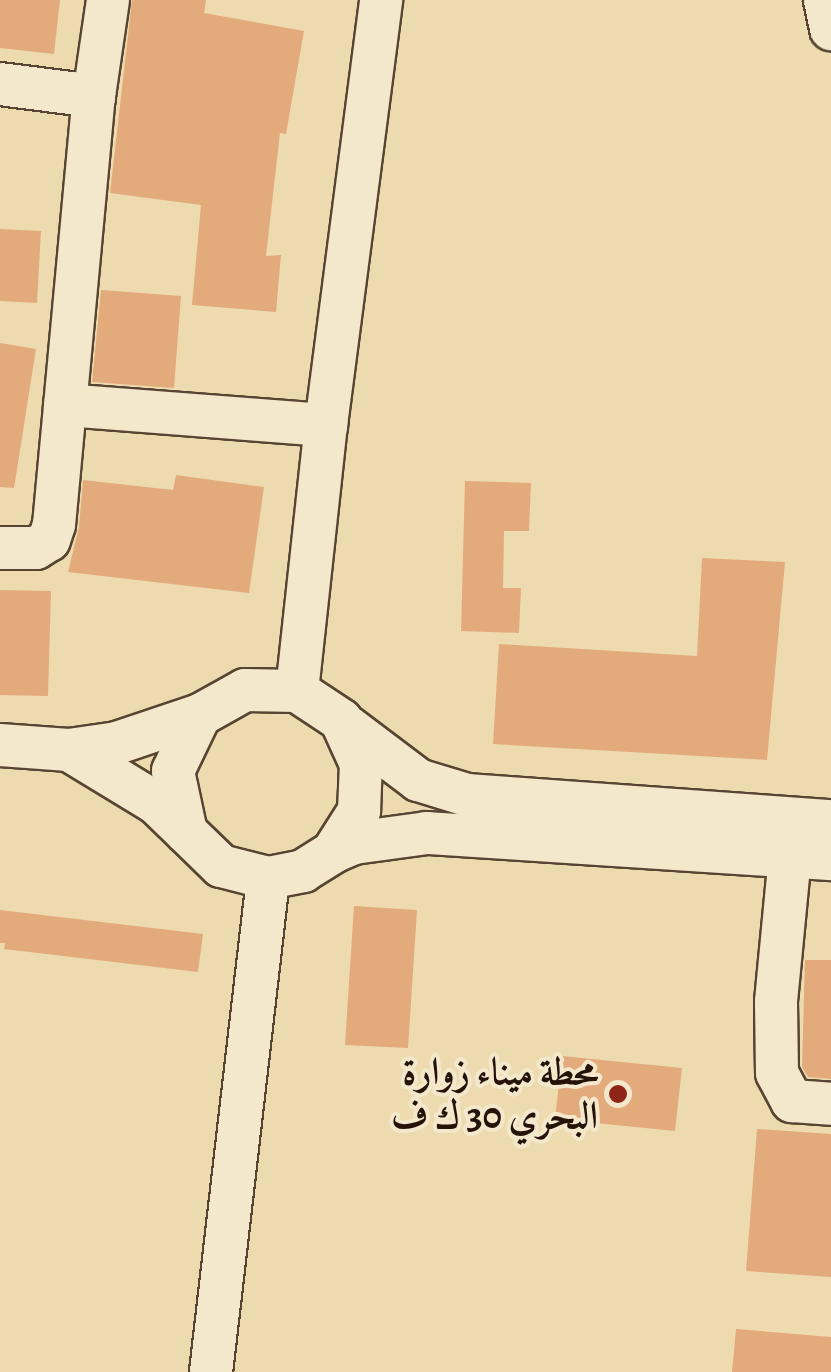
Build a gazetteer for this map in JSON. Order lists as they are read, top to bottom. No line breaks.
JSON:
{"places":["محطة ميناء زوارة البحري 30 ك ف"]}
